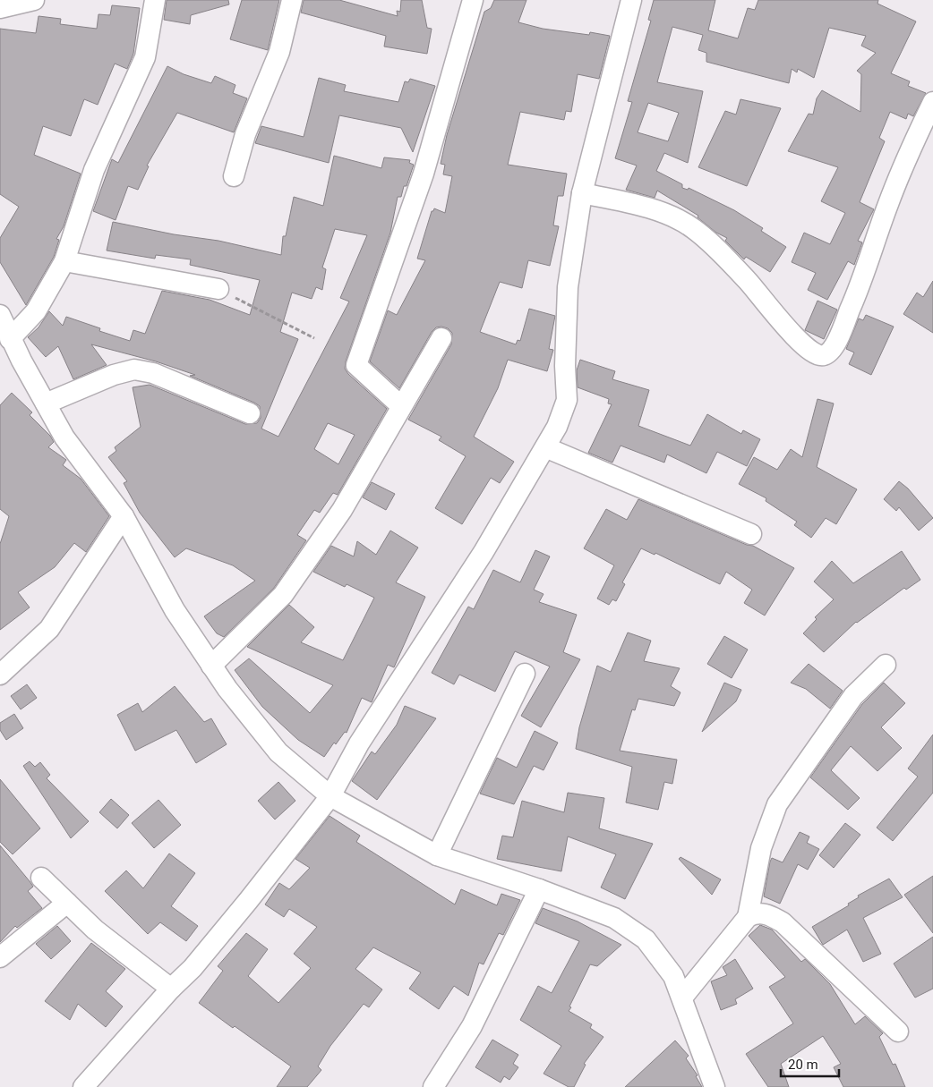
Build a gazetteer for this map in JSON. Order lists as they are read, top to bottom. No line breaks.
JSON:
{"scale_bar":"20 m"}
